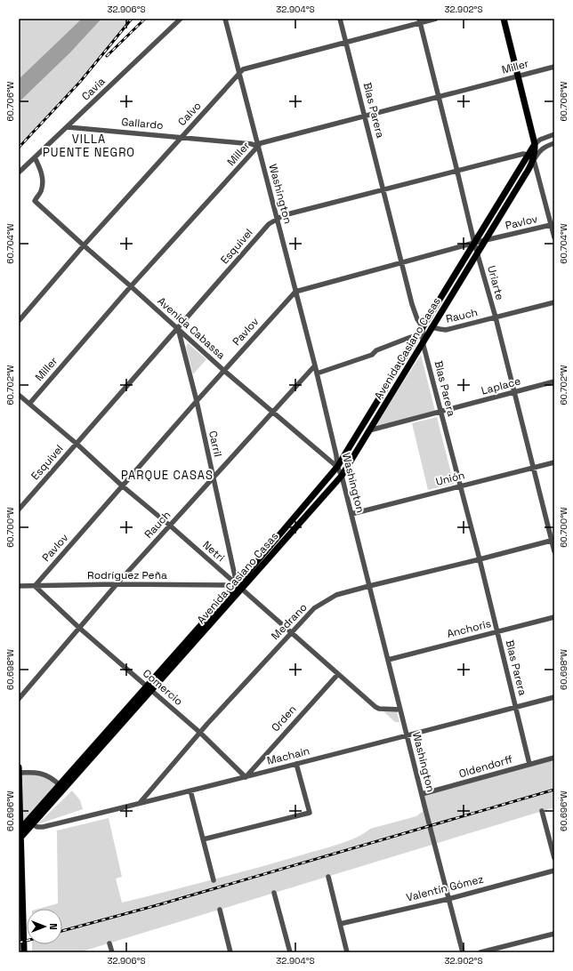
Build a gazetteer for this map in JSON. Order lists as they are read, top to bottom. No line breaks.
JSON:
{"streets":{"main road":["Avenida Casiano Casas"],"street":["Miller","Cavia","Blas Parera","Calvo","Gallardo","Washington","Pavlov","Esquivel","Uriarte","Rauch","Avenida Cabassa","Laplace","Carril","Unión","Netri","Rodríguez Peña","Medrano","Anchoris","Comercio","Orden","Machain","Oldendorff","Valentín Gómez"]},"crossings":[["Miller","Blas Parera"],["Miller","Gallardo"],["Miller","Washington"],["Miller","Uriarte"],["Miller","Avenida Cabassa"],["Miller","Avenida Casiano Casas"],["Miller","Netri"],["Cavia","Gallardo"],["Cavia","Avenida Cabassa"],["Blas Parera","Calvo"],["Blas Parera","Pavlov"],["Blas Parera","Esquivel"],["Blas Parera","Rauch"],["Blas Parera","Avenida Casiano Casas"],["Blas Parera","Laplace"],["Blas Parera","Unión"],["Blas Parera","Medrano"],["Blas Parera","Anchoris"],["Blas Parera","Machain"],["Blas Parera","Oldendorff"],["Calvo","Gallardo"],["Calvo","Washington"],["Calvo","Uriarte"],["Calvo","Avenida Cabassa"],["Gallardo","Washington"],["Washington","Pavlov"],["Washington","Esquivel"],["Washington","Rauch"],["Washington","Avenida Cabassa"],["Washington","Avenida Casiano Casas"],["Washington","Unión"],["Washington","Netri"],["Washington","Medrano"],["Washington","Anchoris"],["Washington","Machain"],["Washington","Oldendorff"],["Washington","Valentín Gómez"],["Pavlov","Uriarte"],["Pavlov","Avenida Cabassa"],["Pavlov","Avenida Casiano Casas"],["Pavlov","Carril"],["Pavlov","Netri"],["Pavlov","Rodríguez Peña"],["Pavlov","Comercio"],["Esquivel","Uriarte"],["Esquivel","Avenida Cabassa"],["Esquivel","Avenida Casiano Casas"],["Esquivel","Carril"],["Esquivel","Netri"],["Uriarte","Rauch"],["Uriarte","Avenida Casiano Casas"],["Uriarte","Laplace"],["Uriarte","Unión"],["Uriarte","Medrano"],["Rauch","Avenida Cabassa"],["Rauch","Avenida Casiano Casas"],["Rauch","Carril"],["Rauch","Netri"],["Rauch","Rodríguez Peña"],["Rauch","Comercio"],["Avenida Cabassa","Avenida Casiano Casas"],["Avenida Cabassa","Carril"],["Avenida Casiano Casas","Laplace"],["Avenida Casiano Casas","Carril"],["Avenida Casiano Casas","Netri"],["Avenida Casiano Casas","Rodríguez Peña"],["Avenida Casiano Casas","Comercio"],["Avenida Casiano Casas","Machain"],["Carril","Netri"],["Carril","Rodríguez Peña"],["Netri","Rodríguez Peña"],["Netri","Medrano"],["Netri","Orden"],["Rodríguez Peña","Comercio"],["Medrano","Comercio"],["Medrano","Machain"],["Comercio","Orden"],["Comercio","Machain"],["Orden","Machain"]],"districts":["VILLA PUENTE NEGRO","PARQUE CASAS"],"north":"right","coordinates":["32.906°S","32.904°S","32.902°S","60.706°W","60.704°W","60.702°W","60.700°W","60.698°W","60.696°W"]}
